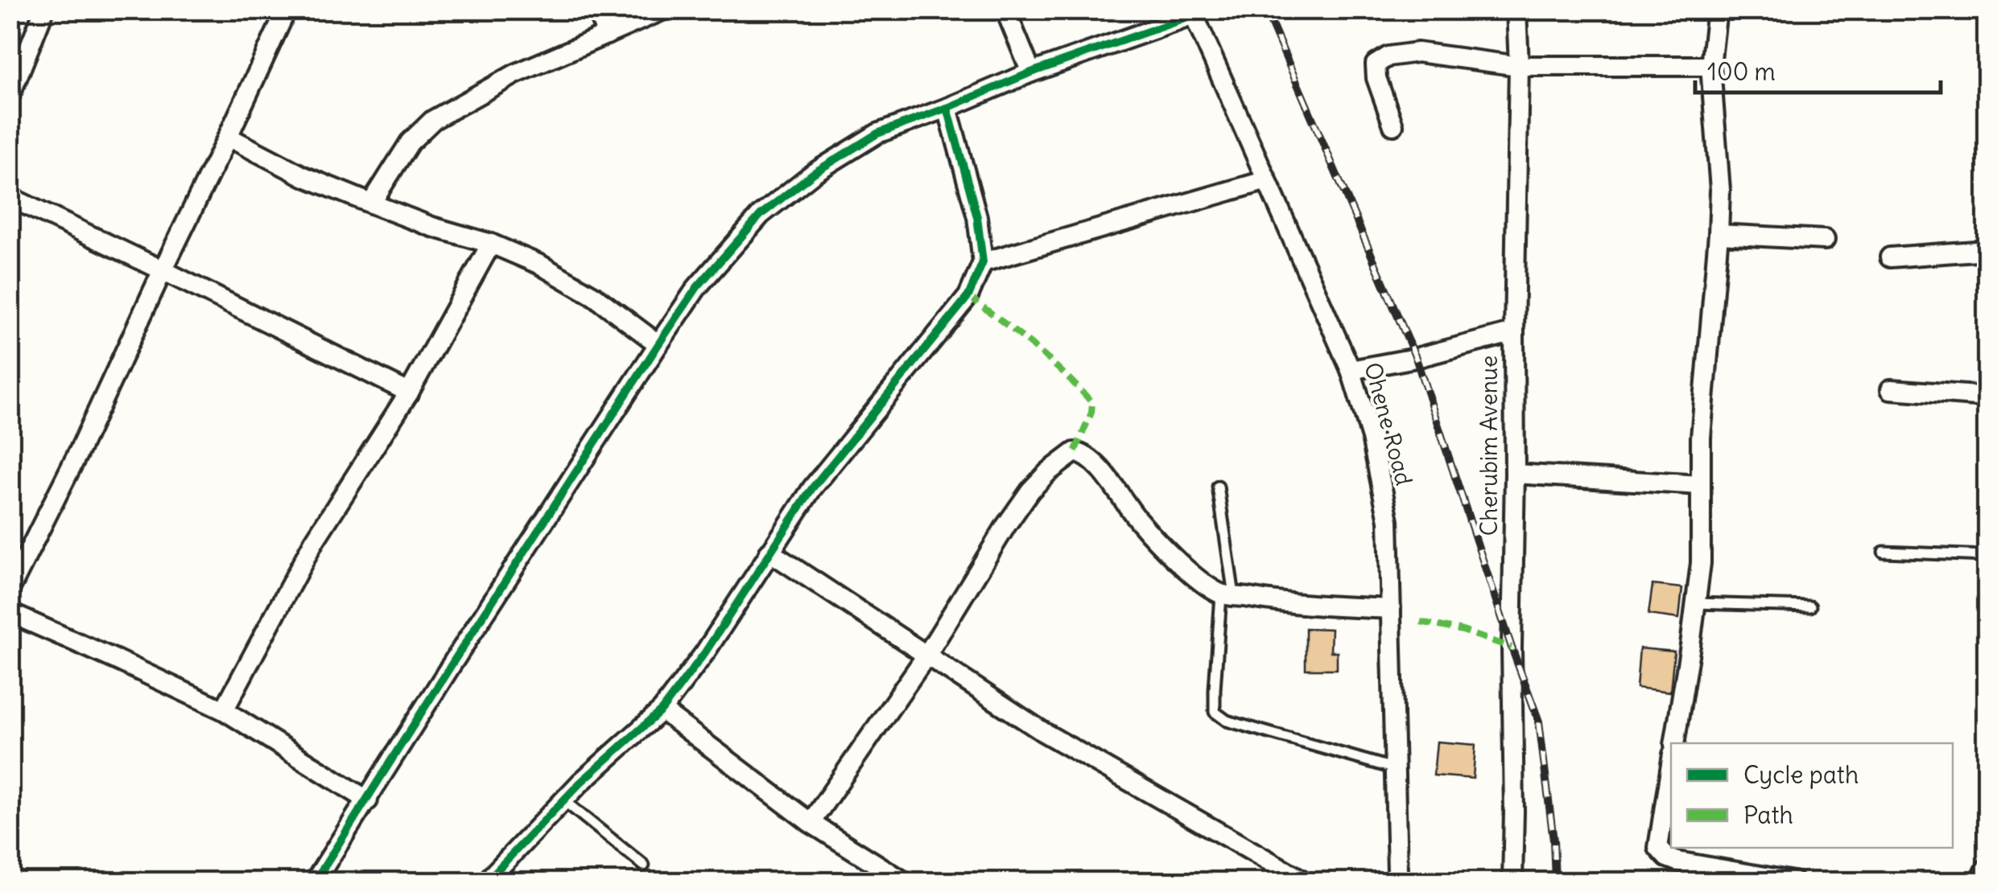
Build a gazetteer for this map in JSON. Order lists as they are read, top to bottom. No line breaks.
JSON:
{"streets":{"street":["Ohene Road","Cherubim Avenue"]},"legend":["Cycle path","Path"],"scale_bar":"100 m"}
